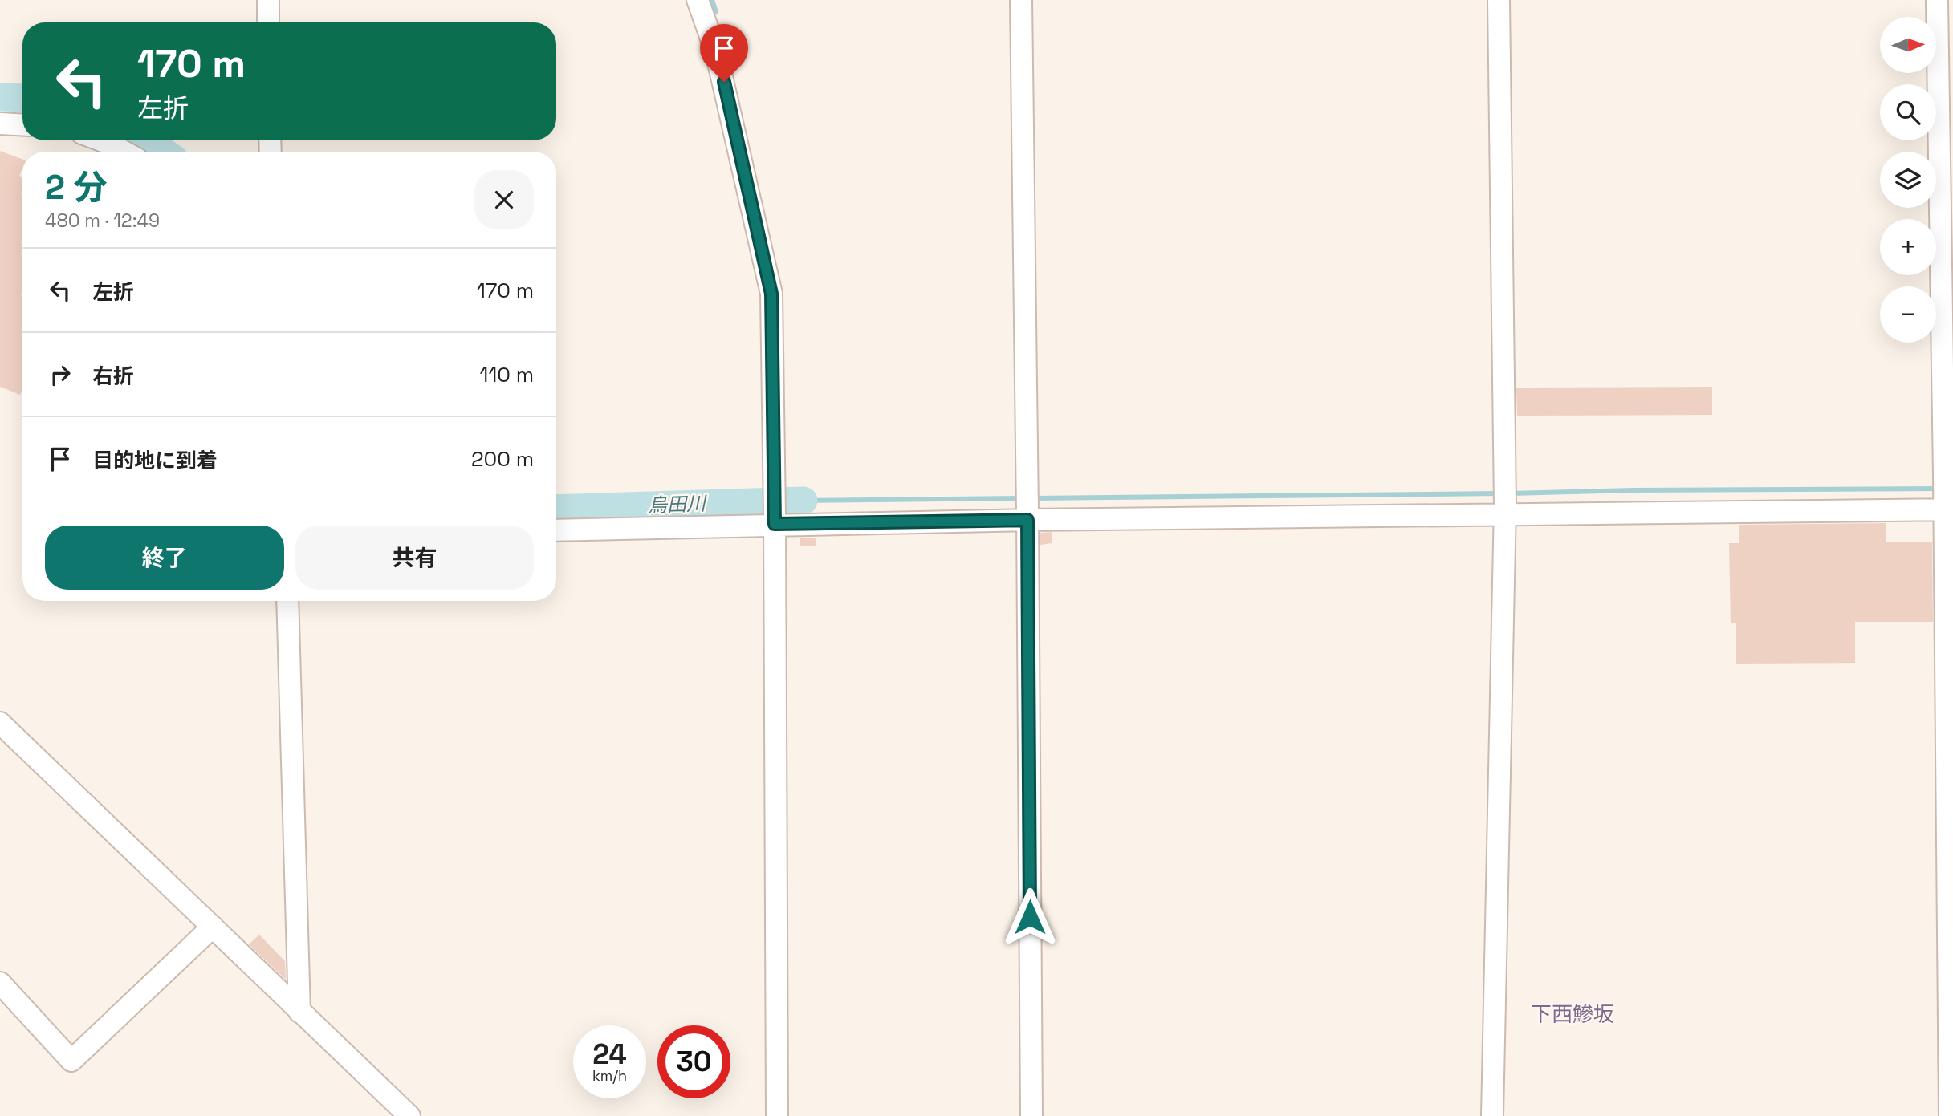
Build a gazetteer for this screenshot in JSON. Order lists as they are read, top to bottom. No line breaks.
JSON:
{"districts":["下西鰺坂"],"water":["烏田川"],"north":"right","page":{"map_buttons":["+","−"],"turn":["170 m","左折"],"heading":["2 分","480 m · 12:49"],"list":[{"name":"左折","value":"170 m"},{"name":"右折","value":"110 m"},{"name":"目的地に到着","value":"200 m"}],"buttons":["終了","共有"],"speed":"24 km/h","limit":"30"}}
